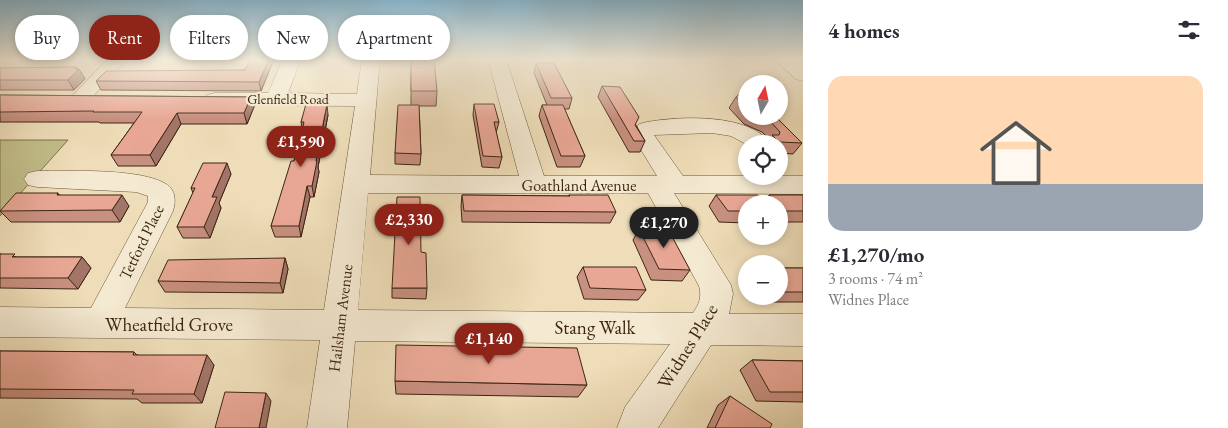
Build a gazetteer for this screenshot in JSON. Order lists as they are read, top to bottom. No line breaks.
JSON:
{"streets":{"street":["Glenfield Road","Goathland Avenue","Tetford Place","Hailsham Avenue","Wheatfield Grove","Stang Walk","Widnes Place"]},"crossings":[["Glenfield Road","Hailsham Avenue"],["Goathland Avenue","Hailsham Avenue"],["Goathland Avenue","Widnes Place"],["Tetford Place","Wheatfield Grove"],["Hailsham Avenue","Wheatfield Grove"],["Hailsham Avenue","Stang Walk"],["Wheatfield Grove","Stang Walk"],["Stang Walk","Widnes Place"]],"north":"top","page":{"heading":"4 homes","chip":["Buy","Rent","Filters","New","Apartment"],"list":[{"name":"£1,270/mo","note":"3 rooms · 74 m² · Widnes Place"}],"map_buttons":["+","−"],"price":["£1,590","£2,330","£1,270","£1,140"]}}
